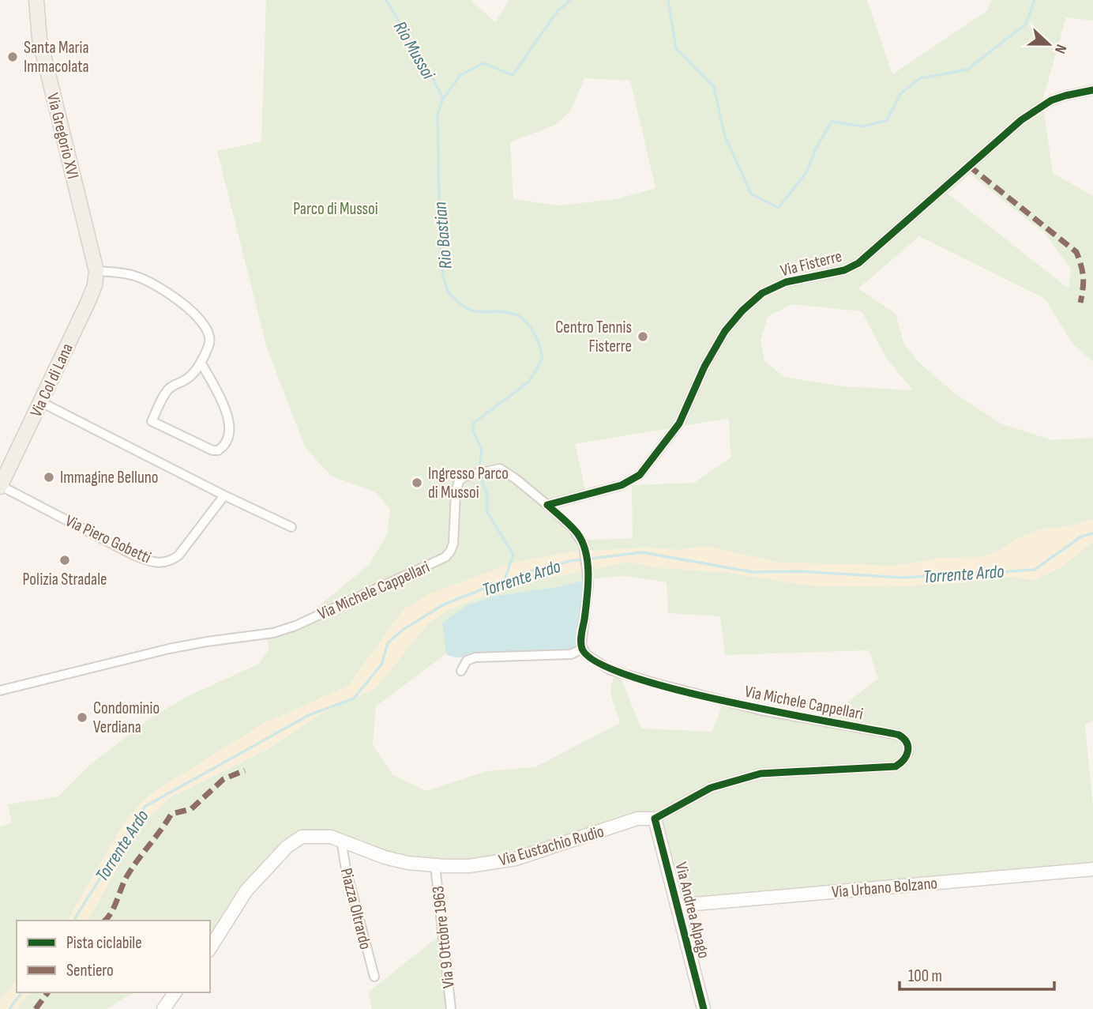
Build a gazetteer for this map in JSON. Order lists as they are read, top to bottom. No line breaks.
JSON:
{"streets":{"main road":["Via Gregorio XVI","Via Col di Lana"],"street":["Via Fisterre","Via Piero Gobetti","Via Michele Cappellari","Via Eustachio Rudio","Via Urbano Bolzano","Piazza Oltrardo","Via Andrea Alpago","Via 9 Ottobre 1963"]},"crossings":[["Via Gregorio XVI","Via Col di Lana"],["Via Fisterre","Via Michele Cappellari"],["Via Col di Lana","Via Piero Gobetti"],["Via Michele Cappellari","Via Eustachio Rudio"],["Via Michele Cappellari","Via Andrea Alpago"],["Via Eustachio Rudio","Piazza Oltrardo"],["Via Eustachio Rudio","Via Andrea Alpago"],["Via Eustachio Rudio","Via 9 Ottobre 1963"],["Via Urbano Bolzano","Via Andrea Alpago"]],"water":["Rio Mussoi","Rio Bastian","Torrente Ardo"],"parks":["Parco di Mussoi"],"places":["Santa Maria Immacolata","Centro Tennis Fisterre","Immagine Belluno","Ingresso Parco di Mussoi","Polizia Stradale","Condominio Verdiana"],"legend":["Pista ciclabile","Sentiero"],"scale_bar":"100 m","north":"right"}
